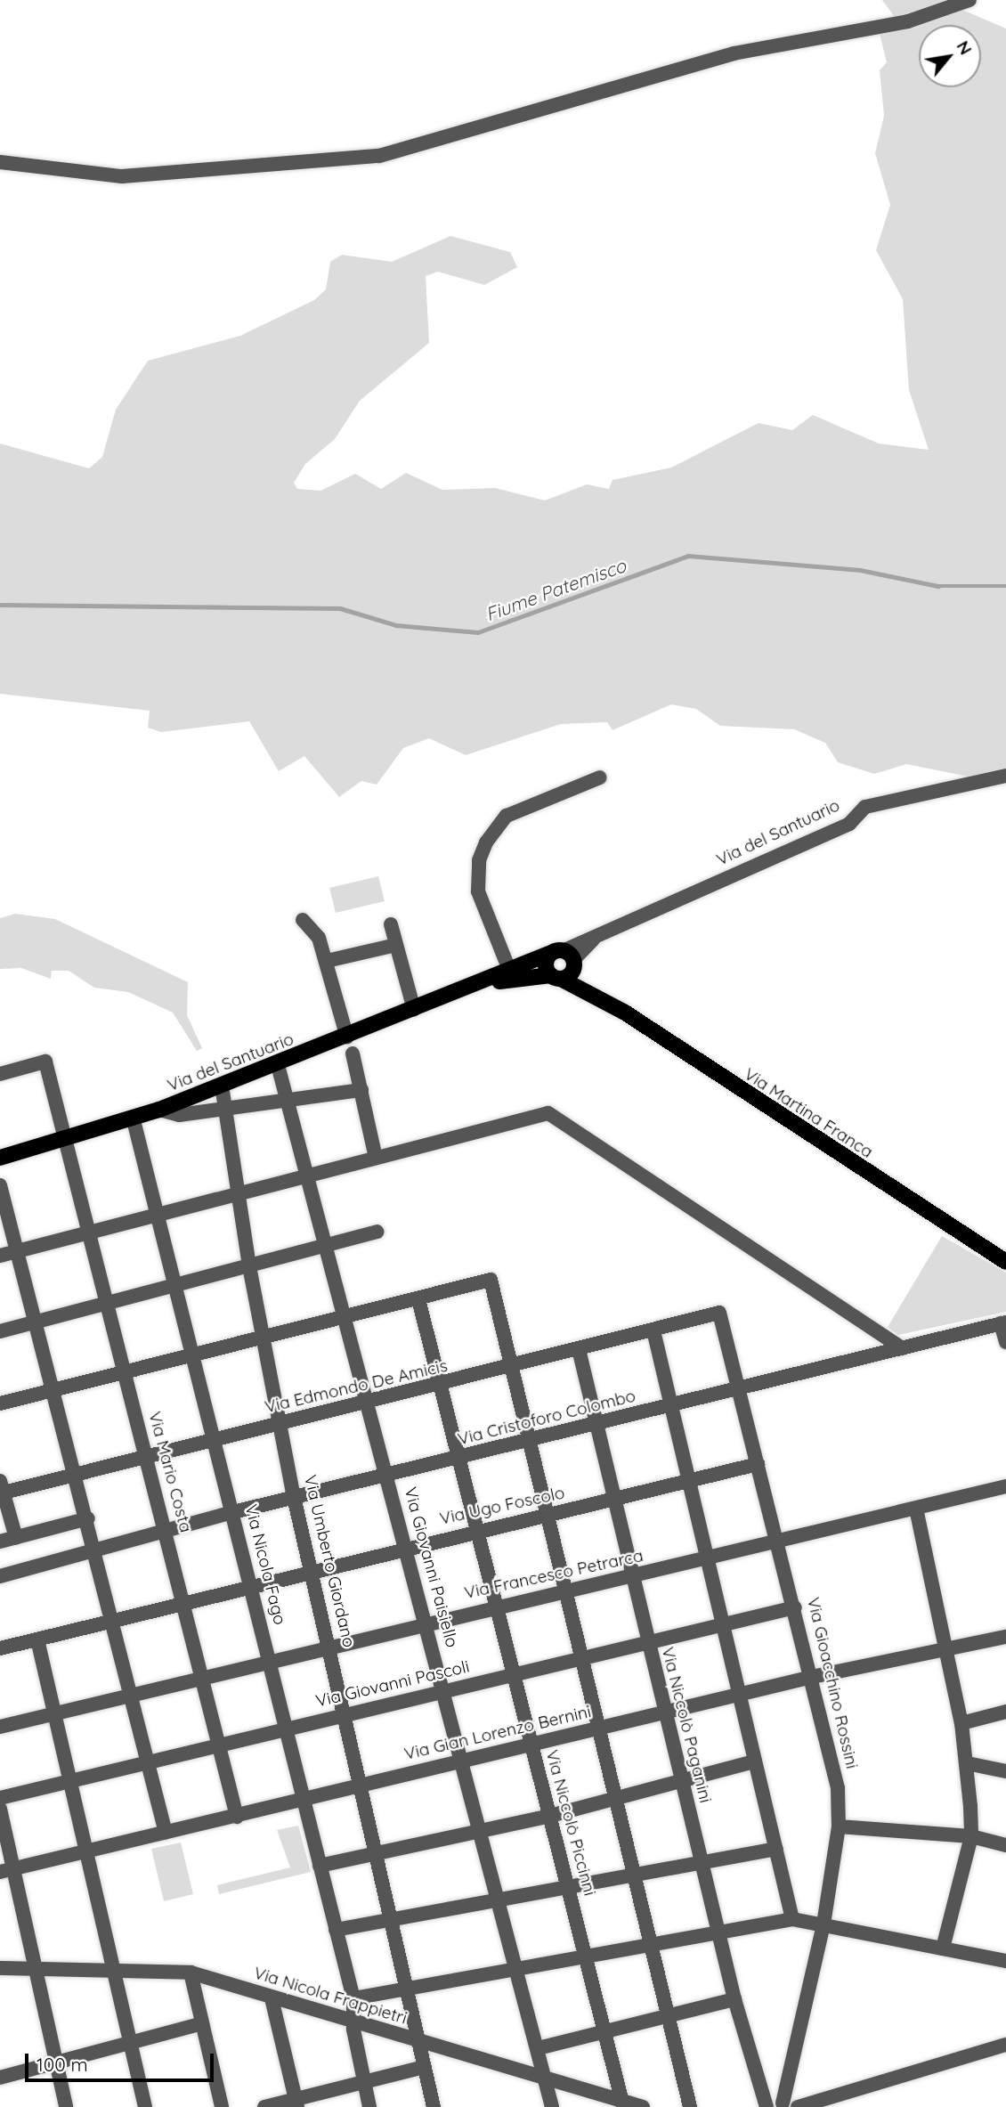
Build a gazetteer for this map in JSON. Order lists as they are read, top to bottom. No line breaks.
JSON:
{"streets":{"main road":["Via del Santuario","Via Martina Franca"],"street":["Via Edmondo De Amicis","Via Cristoforo Colombo","Via Mario Costa","Via Ugo Foscolo","Via Umberto Giordano","Via Nicola Fago","Via Giovanni Paisiello","Via Francesco Petrarca","Via Gioacchino Rossini","Via Giovanni Pascoli","Via Niccolò Paganini","Via Gian Lorenzo Bernini","Via Niccolò Piccinni","Via Nicola Frappietri"]},"crossings":[["Via del Santuario","Via Martina Franca"],["Via del Santuario","Via Mario Costa"],["Via del Santuario","Via Umberto Giordano"],["Via del Santuario","Via Nicola Fago"],["Via del Santuario","Via Giovanni Paisiello"],["Via Edmondo De Amicis","Via Mario Costa"],["Via Edmondo De Amicis","Via Umberto Giordano"],["Via Edmondo De Amicis","Via Nicola Fago"],["Via Edmondo De Amicis","Via Giovanni Paisiello"],["Via Edmondo De Amicis","Via Gioacchino Rossini"],["Via Edmondo De Amicis","Via Niccolò Paganini"],["Via Edmondo De Amicis","Via Niccolò Piccinni"],["Via Cristoforo Colombo","Via Mario Costa"],["Via Cristoforo Colombo","Via Umberto Giordano"],["Via Cristoforo Colombo","Via Nicola Fago"],["Via Cristoforo Colombo","Via Giovanni Paisiello"],["Via Cristoforo Colombo","Via Gioacchino Rossini"],["Via Cristoforo Colombo","Via Niccolò Paganini"],["Via Cristoforo Colombo","Via Niccolò Piccinni"],["Via Mario Costa","Via Ugo Foscolo"],["Via Mario Costa","Via Francesco Petrarca"],["Via Mario Costa","Via Giovanni Pascoli"],["Via Mario Costa","Via Gian Lorenzo Bernini"],["Via Ugo Foscolo","Via Umberto Giordano"],["Via Ugo Foscolo","Via Nicola Fago"],["Via Ugo Foscolo","Via Giovanni Paisiello"],["Via Ugo Foscolo","Via Gioacchino Rossini"],["Via Ugo Foscolo","Via Niccolò Paganini"],["Via Ugo Foscolo","Via Niccolò Piccinni"],["Via Umberto Giordano","Via Francesco Petrarca"],["Via Umberto Giordano","Via Giovanni Pascoli"],["Via Umberto Giordano","Via Gian Lorenzo Bernini"],["Via Umberto Giordano","Via Nicola Frappietri"],["Via Nicola Fago","Via Francesco Petrarca"],["Via Nicola Fago","Via Giovanni Pascoli"],["Via Nicola Fago","Via Gian Lorenzo Bernini"],["Via Nicola Fago","Via Nicola Frappietri"],["Via Giovanni Paisiello","Via Francesco Petrarca"],["Via Giovanni Paisiello","Via Giovanni Pascoli"],["Via Giovanni Paisiello","Via Gian Lorenzo Bernini"],["Via Giovanni Paisiello","Via Nicola Frappietri"],["Via Francesco Petrarca","Via Gioacchino Rossini"],["Via Francesco Petrarca","Via Niccolò Paganini"],["Via Francesco Petrarca","Via Niccolò Piccinni"],["Via Gioacchino Rossini","Via Giovanni Pascoli"],["Via Gioacchino Rossini","Via Gian Lorenzo Bernini"],["Via Giovanni Pascoli","Via Niccolò Paganini"],["Via Giovanni Pascoli","Via Niccolò Piccinni"],["Via Niccolò Paganini","Via Gian Lorenzo Bernini"],["Via Gian Lorenzo Bernini","Via Niccolò Piccinni"],["Via Niccolò Piccinni","Via Nicola Frappietri"]],"water":["Fiume Patemisco"],"scale_bar":"100 m","north":"top right"}
